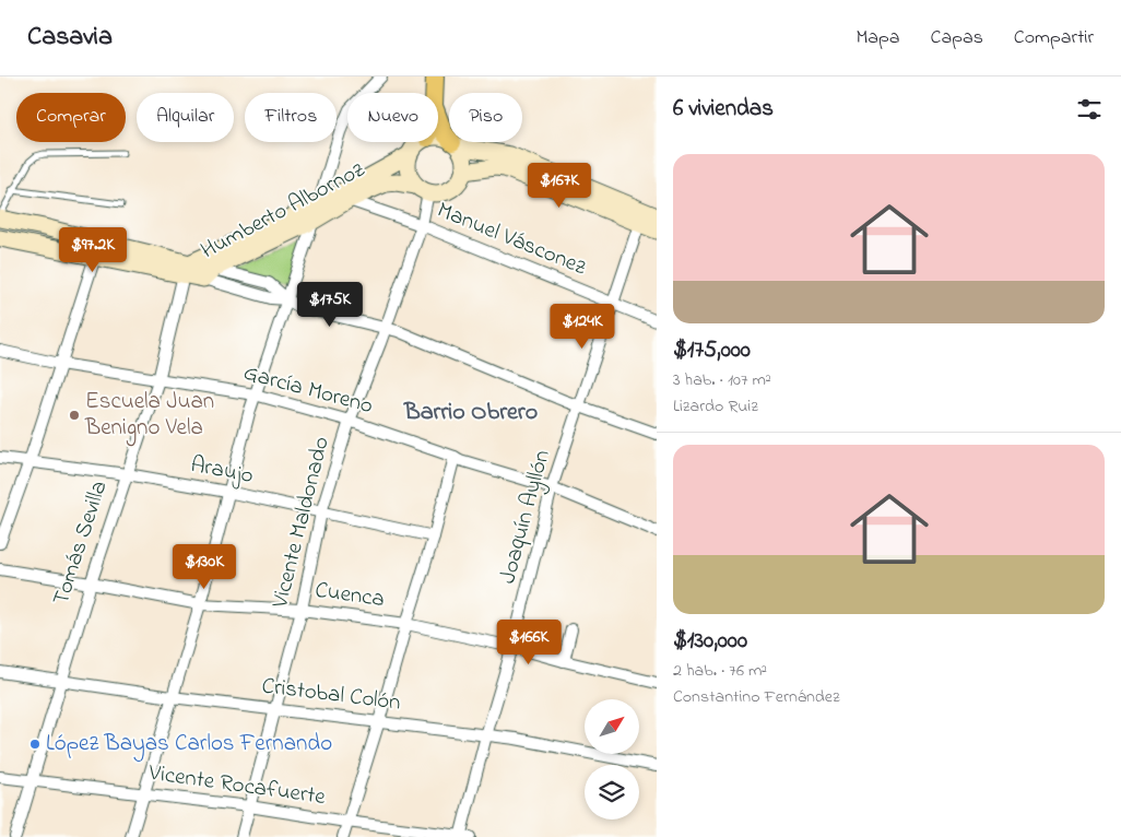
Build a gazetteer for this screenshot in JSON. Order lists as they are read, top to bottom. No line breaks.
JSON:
{"streets":{"main road":["Humberto Albornoz"],"street":["Manuel Vásconez","García Moreno","Araujo","Joaquín Ayllón","Vicente Maldonado","Tomás Sevilla","Cuenca","Cristobal Colón","Vicente Rocafuerte"]},"crossings":[["Humberto Albornoz","Manuel Vásconez"],["Humberto Albornoz","Vicente Maldonado"],["Humberto Albornoz","Tomás Sevilla"],["Manuel Vásconez","Joaquín Ayllón"],["Manuel Vásconez","Vicente Maldonado"],["García Moreno","Joaquín Ayllón"],["García Moreno","Vicente Maldonado"],["García Moreno","Tomás Sevilla"],["Araujo","Vicente Maldonado"],["Araujo","Tomás Sevilla"],["Joaquín Ayllón","Cuenca"],["Joaquín Ayllón","Cristobal Colón"],["Joaquín Ayllón","Vicente Rocafuerte"],["Vicente Maldonado","Cuenca"],["Vicente Maldonado","Cristobal Colón"],["Vicente Maldonado","Vicente Rocafuerte"],["Tomás Sevilla","Cuenca"],["Tomás Sevilla","Cristobal Colón"],["Tomás Sevilla","Vicente Rocafuerte"]],"districts":["Barrio Obrero"],"places":["Escuela Juan Benigno Vela","López Bayas Carlos Fernando"],"north":"top right","page":{"header":"Casavia","nav":["Mapa","Capas","Compartir"],"heading":"6 viviendas","chip":["Comprar","Alquilar","Filtros","Nuevo","Piso"],"list":[{"name":"$175,000","note":"3 hab. · 107 m² · Lizardo Ruiz"},{"name":"$130,000","note":"2 hab. · 76 m² · Constantino Fernández"}],"price":["$167K","$97.2K","$175K","$124K","$130K","$166K"]}}
